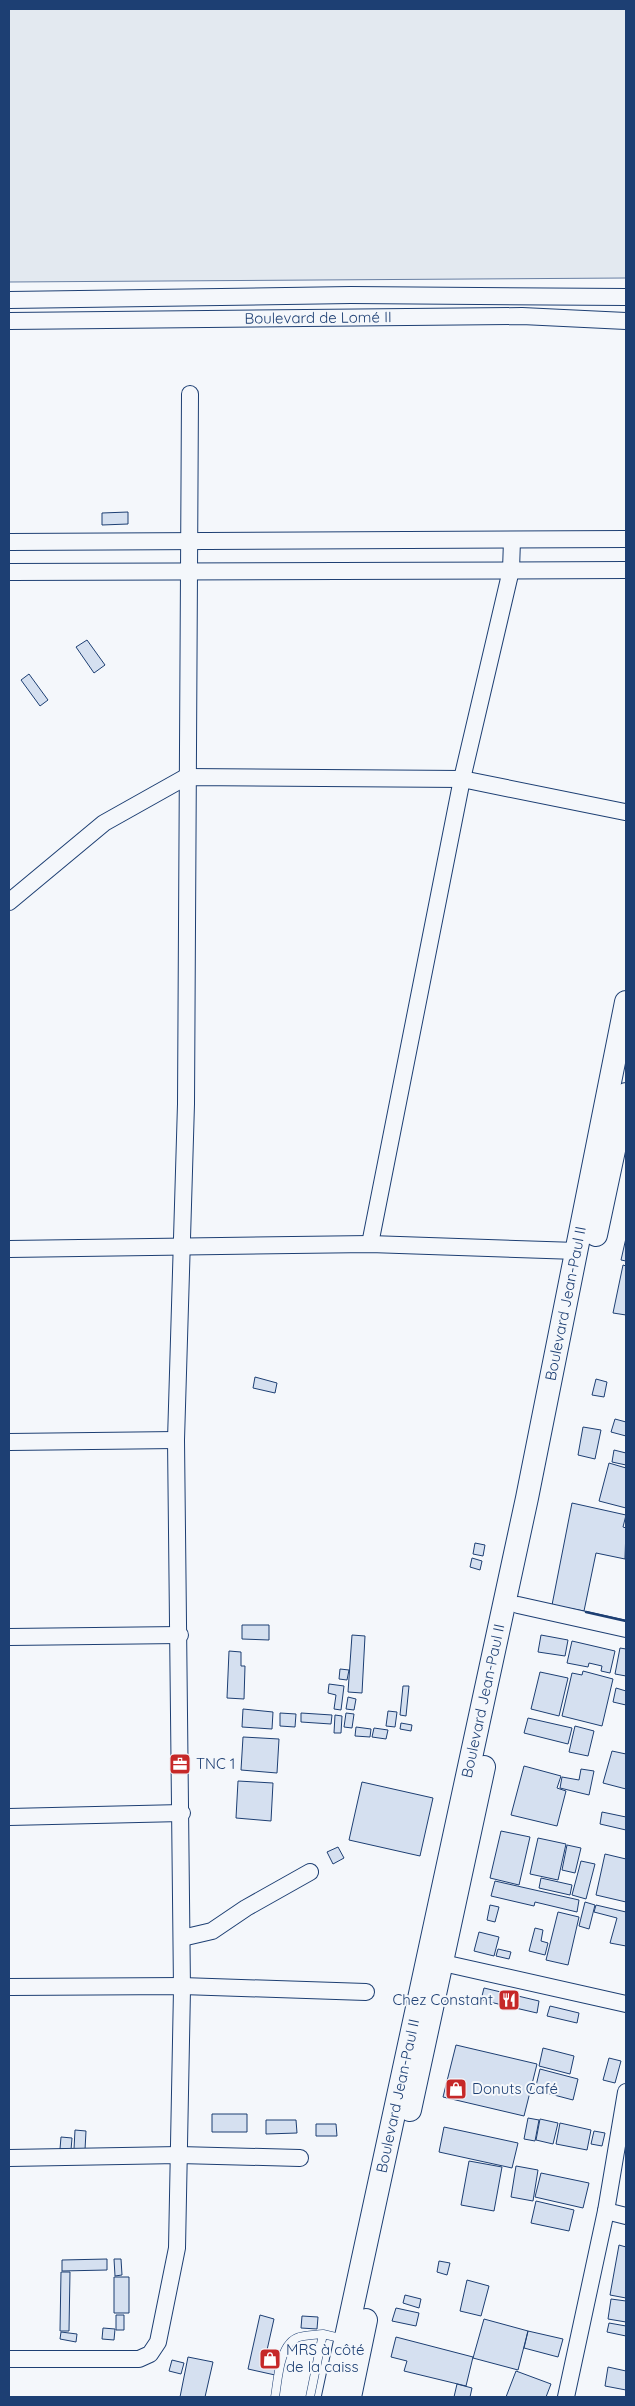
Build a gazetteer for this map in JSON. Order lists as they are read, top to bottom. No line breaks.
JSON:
{"streets":{"main road":["Boulevard Jean-Paul II"],"street":["Boulevard de Lomé II"]},"places":{"office":["TNC 1"],"restaurant":["Chez Constant"],"shop":["Donuts Café","MRS à côté de la caiss"]}}
